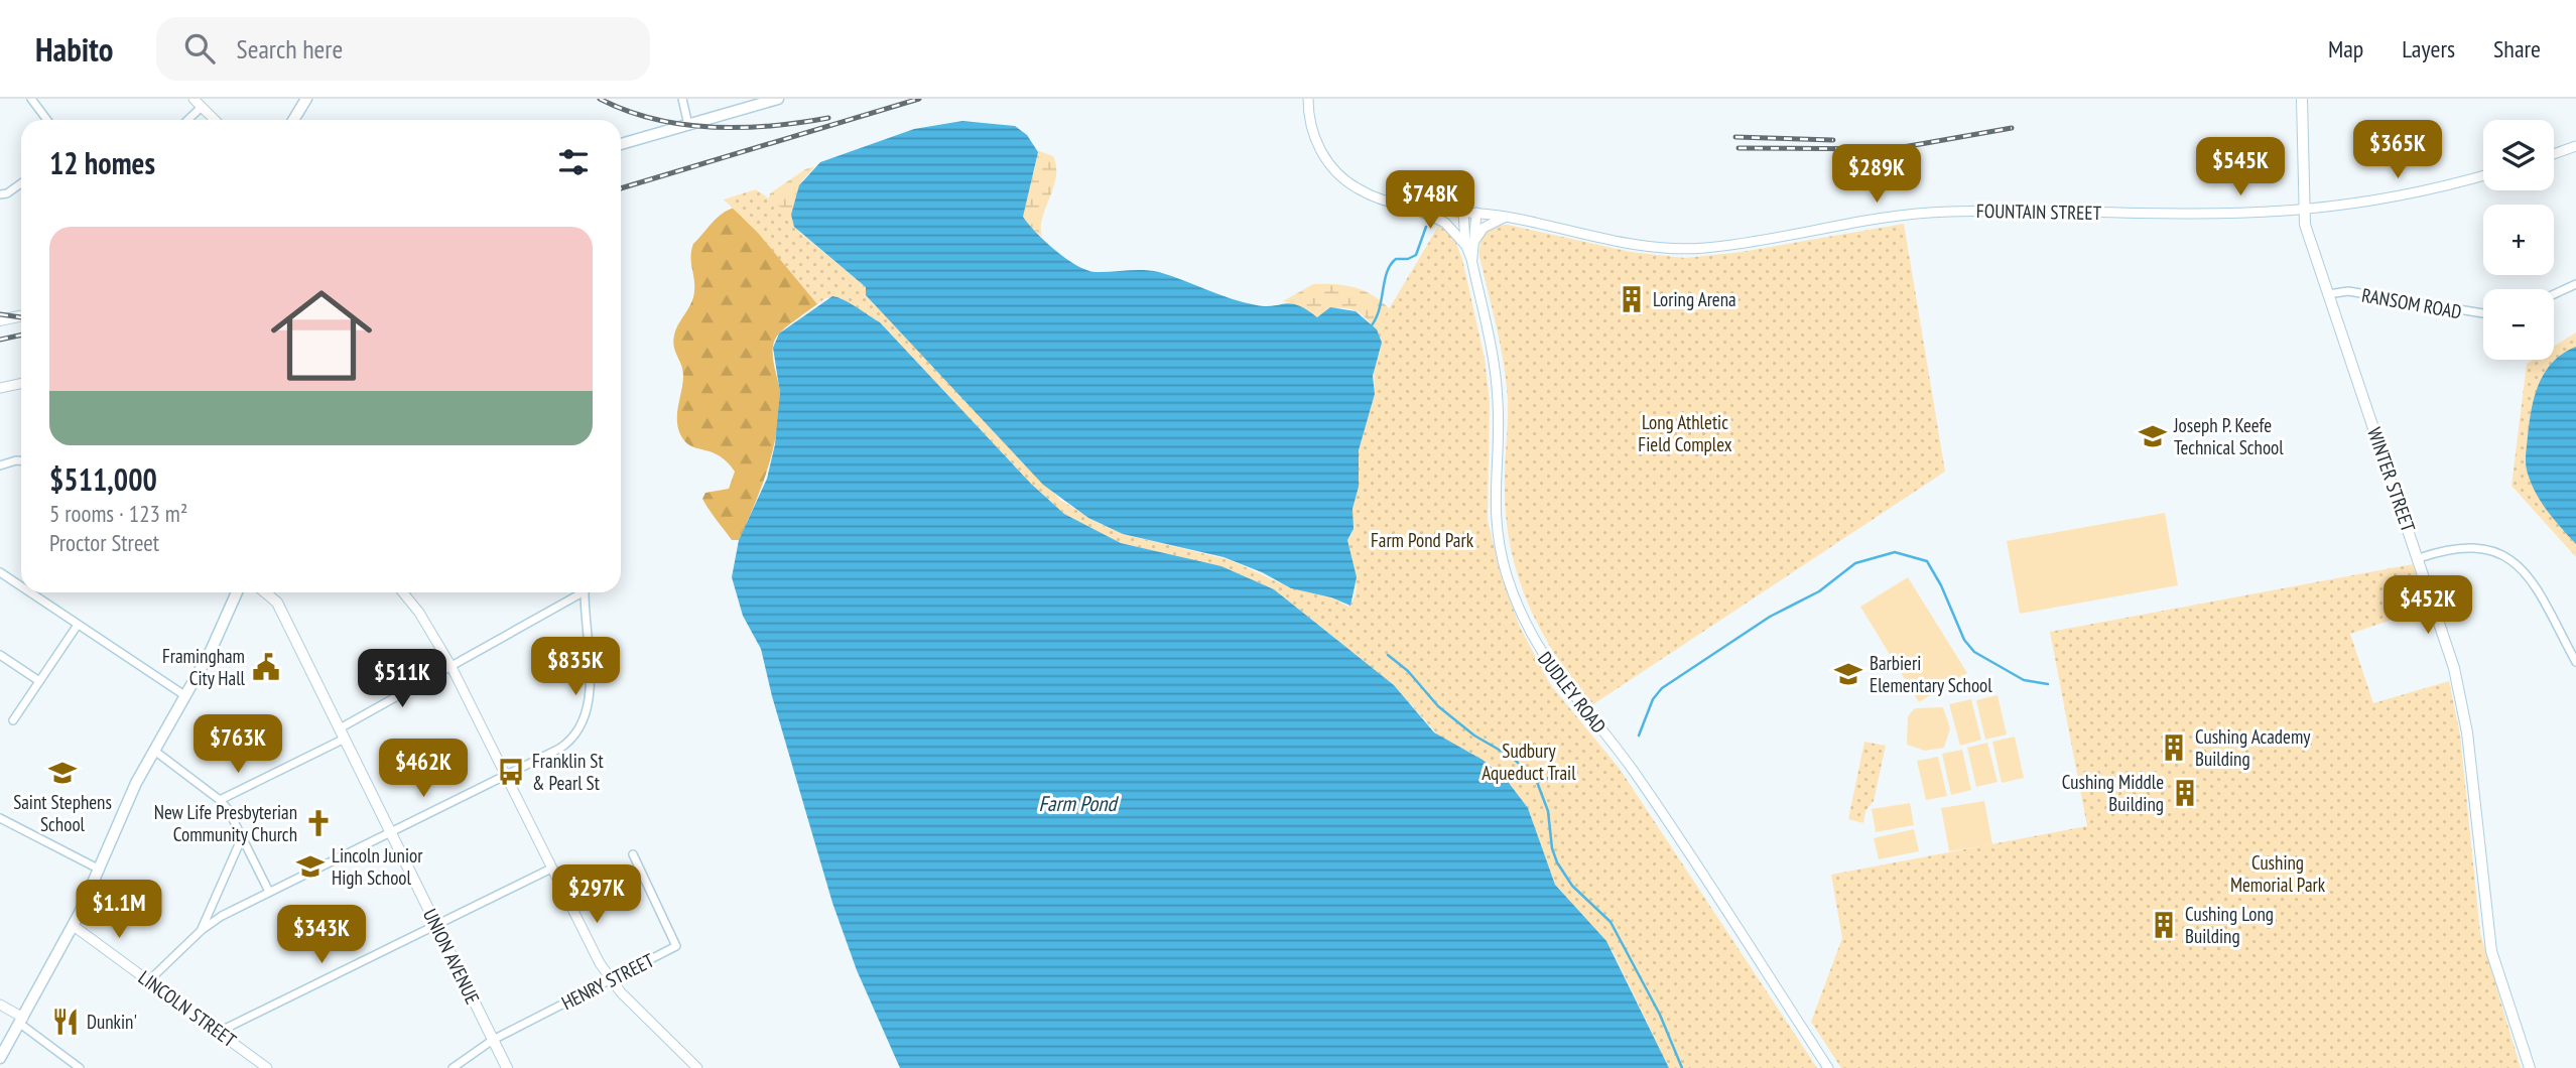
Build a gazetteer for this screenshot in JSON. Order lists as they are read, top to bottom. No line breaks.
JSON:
{"streets":{"main road":["WINTER STREET","UNION AVENUE"],"street":["FOUNTAIN STREET","RANSOM ROAD","DUDLEY ROAD","HENRY STREET","LINCOLN STREET"]},"crossings":[["FOUNTAIN STREET","WINTER STREET"],["FOUNTAIN STREET","DUDLEY ROAD"],["RANSOM ROAD","WINTER STREET"],["UNION AVENUE","HENRY STREET"]],"water":["Farm Pond"],"parks":["Long Athletic Field Complex","Farm Pond Park","Sudbury Aqueduct Trail","Cushing Memorial Park"],"places":{"building":["Loring Arena","Cushing Academy Building","Cushing Middle Building","Cushing Long Building"],"school or university":["Joseph P. Keefe Technical School","Barbieri Elementary School","Saint Stephens School","Lincoln Junior High School"],"public building":["Framingham City Hall"],"bus stop":["Franklin St & Pearl St"],"church":["New Life Presbyterian Community Church"],"restaurant":["Dunkin'"]},"page":{"header":"Habito","search":"Search here","nav":["Map","Layers","Share"],"map_buttons":["+","−"],"price":["$365K","$545K","$289K","$748K","$452K","$835K","$511K","$763K","$462K","$297K","$1.1M","$343K"],"heading":"12 homes","list":[{"name":"$511,000","note":"5 rooms · 123 m² · Proctor Street"}]}}
